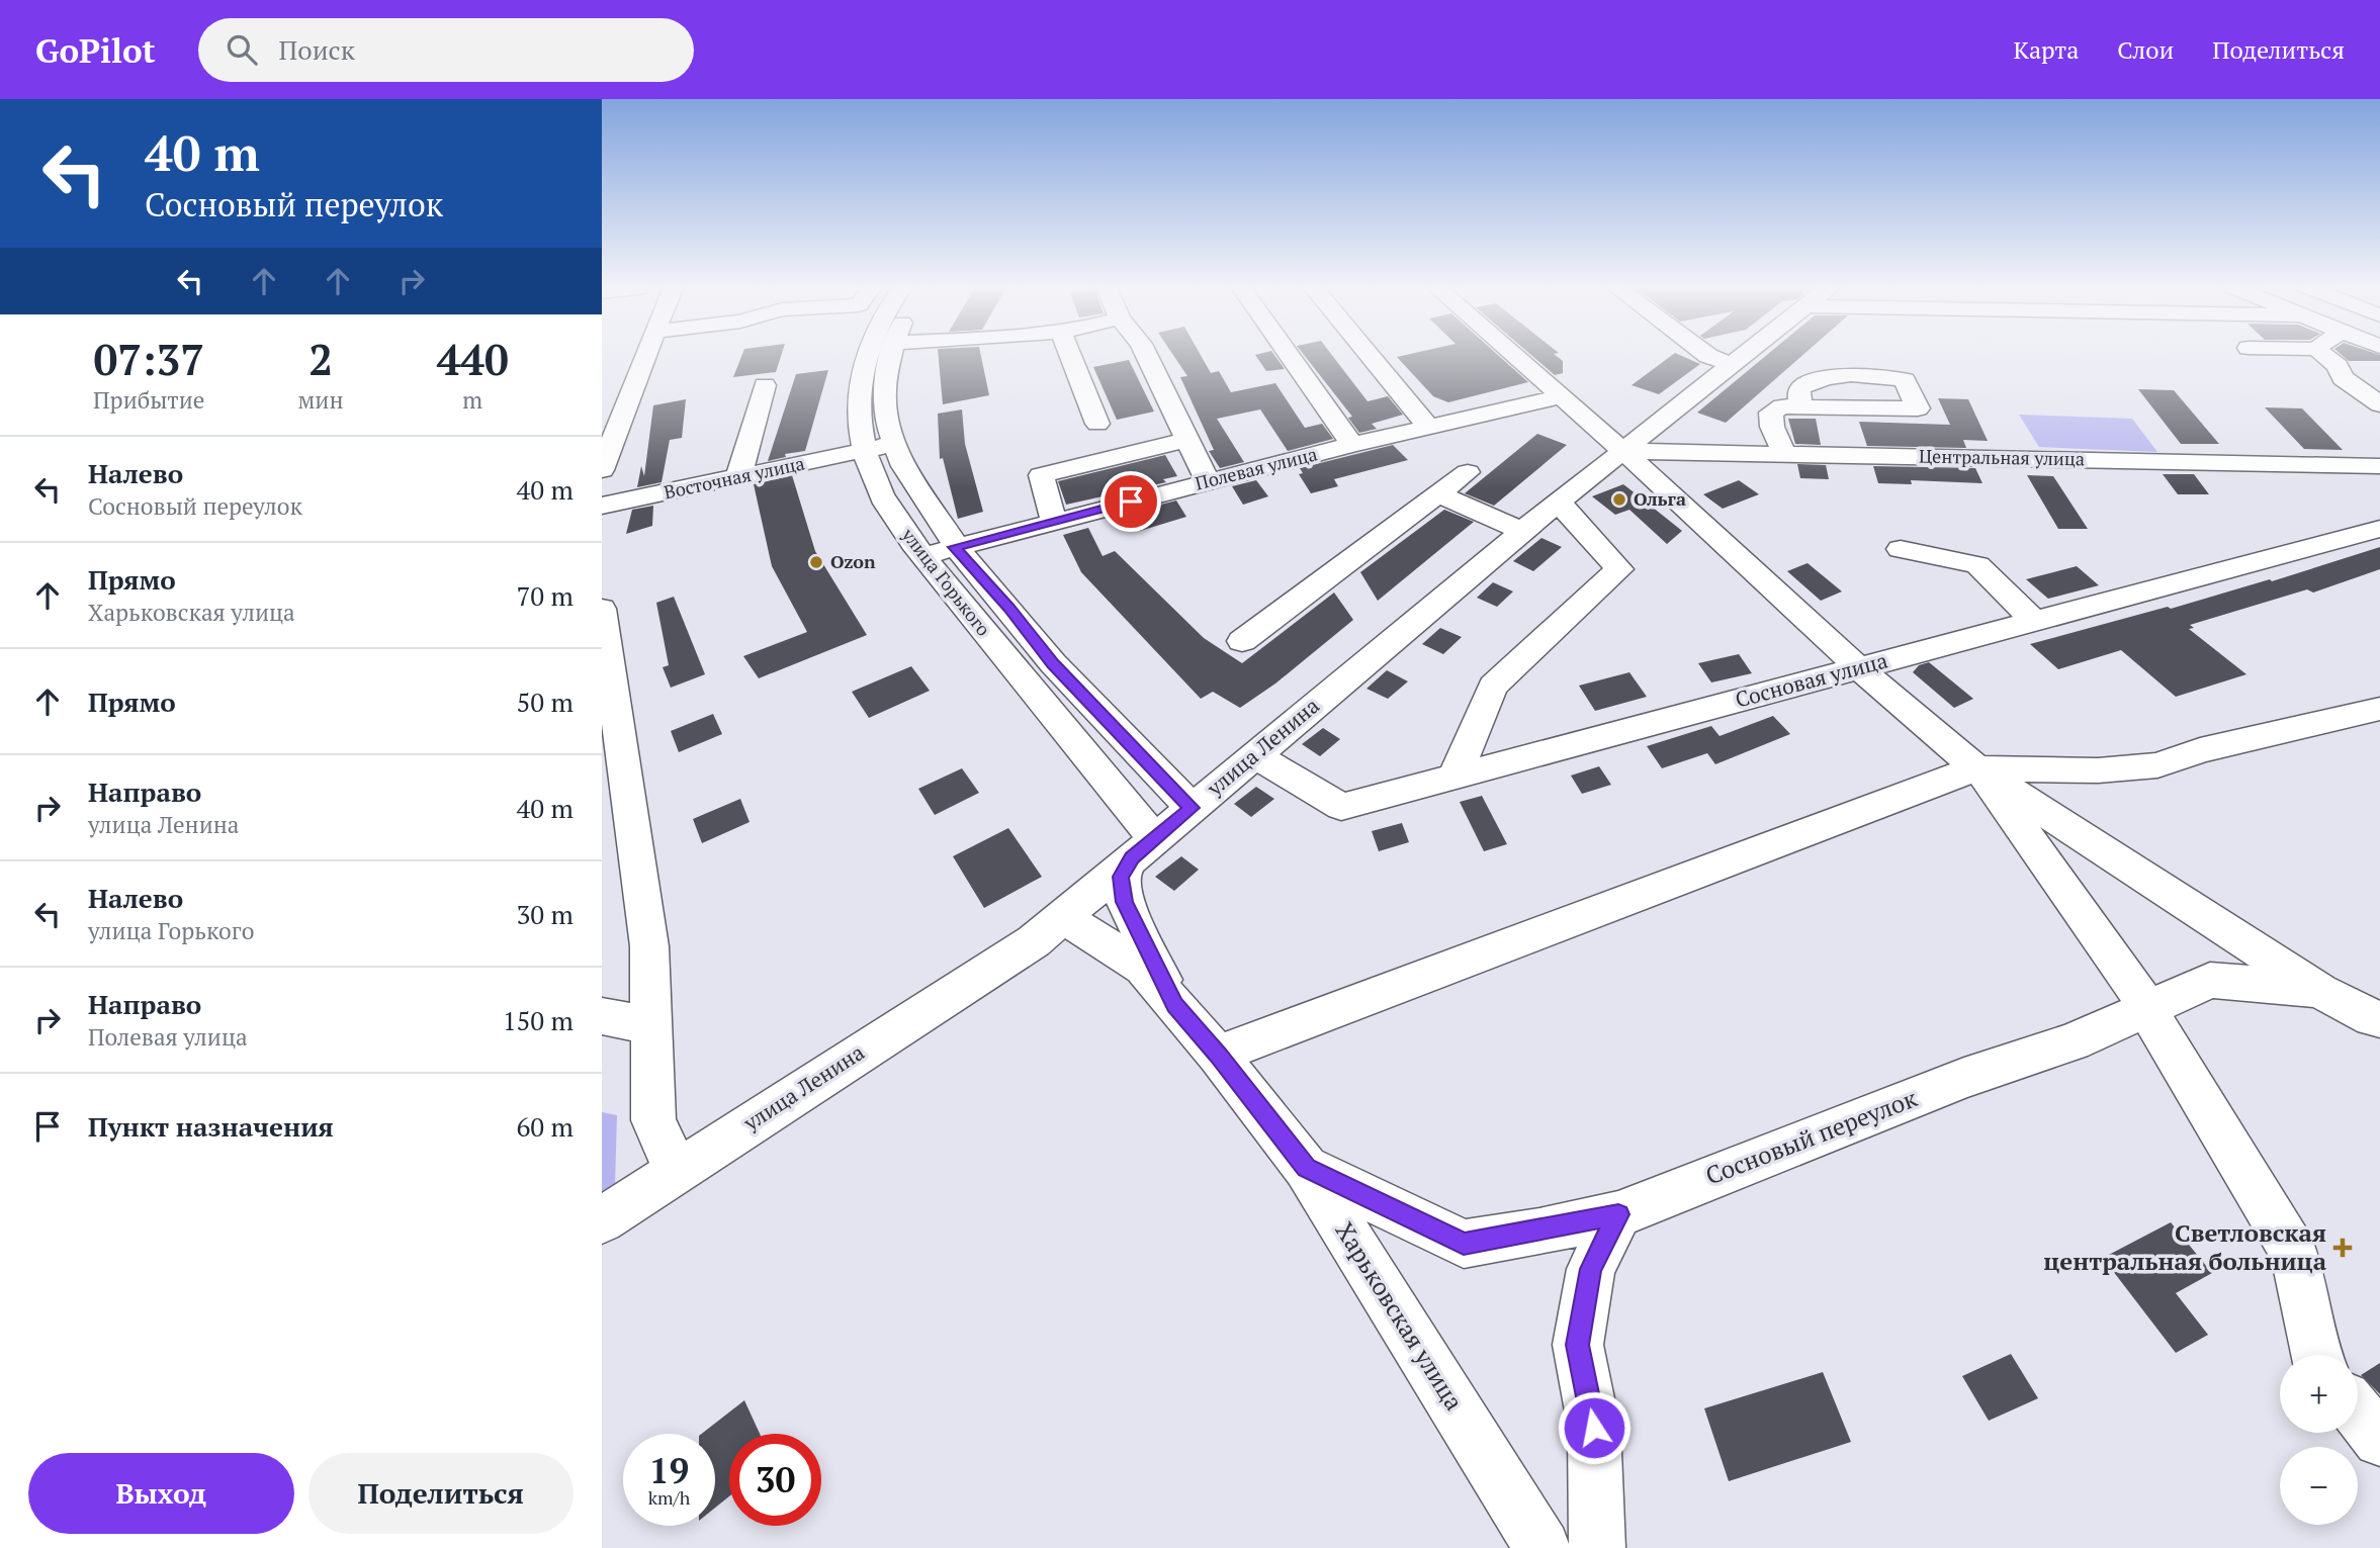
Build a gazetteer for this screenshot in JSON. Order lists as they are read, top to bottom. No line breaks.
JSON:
{"streets":{"street":["Центральная улица","Полевая улица","Восточная улица","улица Горького","Сосновая улица","улица Ленина","Сосновый переулок","Харьковская улица"]},"crossings":[["Центральная улица","улица Ленина"],["Центральная улица","Сосновый переулок"],["Полевая улица","улица Горького"],["Полевая улица","Сосновый переулок"],["Восточная улица","улица Горького"],["улица Горького","улица Ленина"],["Сосновая улица","улица Ленина"],["Сосновая улица","Сосновый переулок"],["улица Ленина","Сосновый переулок"],["улица Ленина","Харьковская улица"],["Сосновый переулок","Харьковская улица"]],"places":{"other":["Ольга","Ozon"],"health":["Светловская центральная больница"]},"page":{"header":"GoPilot","search":"Поиск","nav":["Карта","Слои","Поделиться"],"turn":["40 m","Сосновый переулок"],"eta":["07:37","Прибытие","2","мин","440","m"],"list":[{"name":"Налево","note":"Сосновый переулок","value":"40 m"},{"name":"Прямо","note":"Харьковская улица","value":"70 m"},{"name":"Прямо","value":"50 m"},{"name":"Направо","note":"улица Ленина","value":"40 m"},{"name":"Налево","note":"улица Горького","value":"30 m"},{"name":"Направо","note":"Полевая улица","value":"150 m"},{"name":"Пункт назначения","value":"60 m"}],"map_buttons":["+","−"],"speed":"19 km/h","limit":"30","buttons":["Выход","Поделиться"]}}
